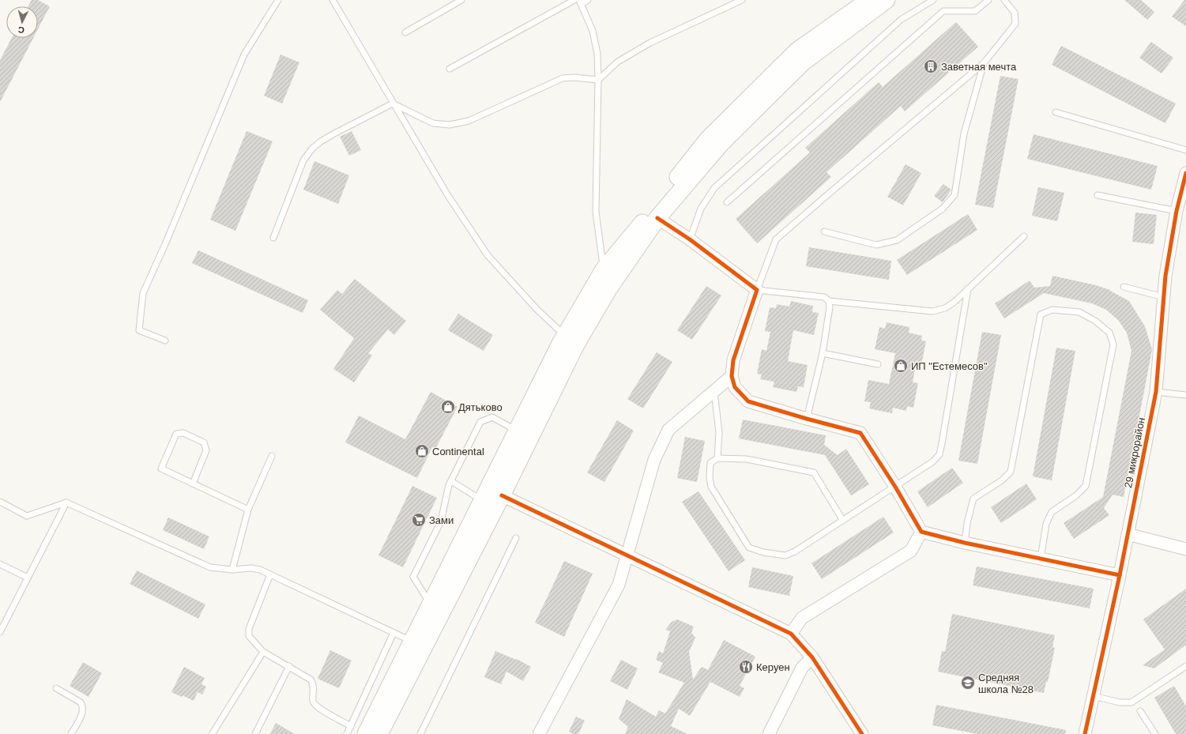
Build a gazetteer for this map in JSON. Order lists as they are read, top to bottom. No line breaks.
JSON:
{"streets":{"street":["29 микрорайон"]},"places":{"building":["Заветная мечта"],"shop":["ИП \"Естемесов\"","Дятьково","Continental"],"supermarket":["Зами"],"restaurant":["Керуен"],"school or university":["Средняя школа №28"]},"north":"bottom"}
